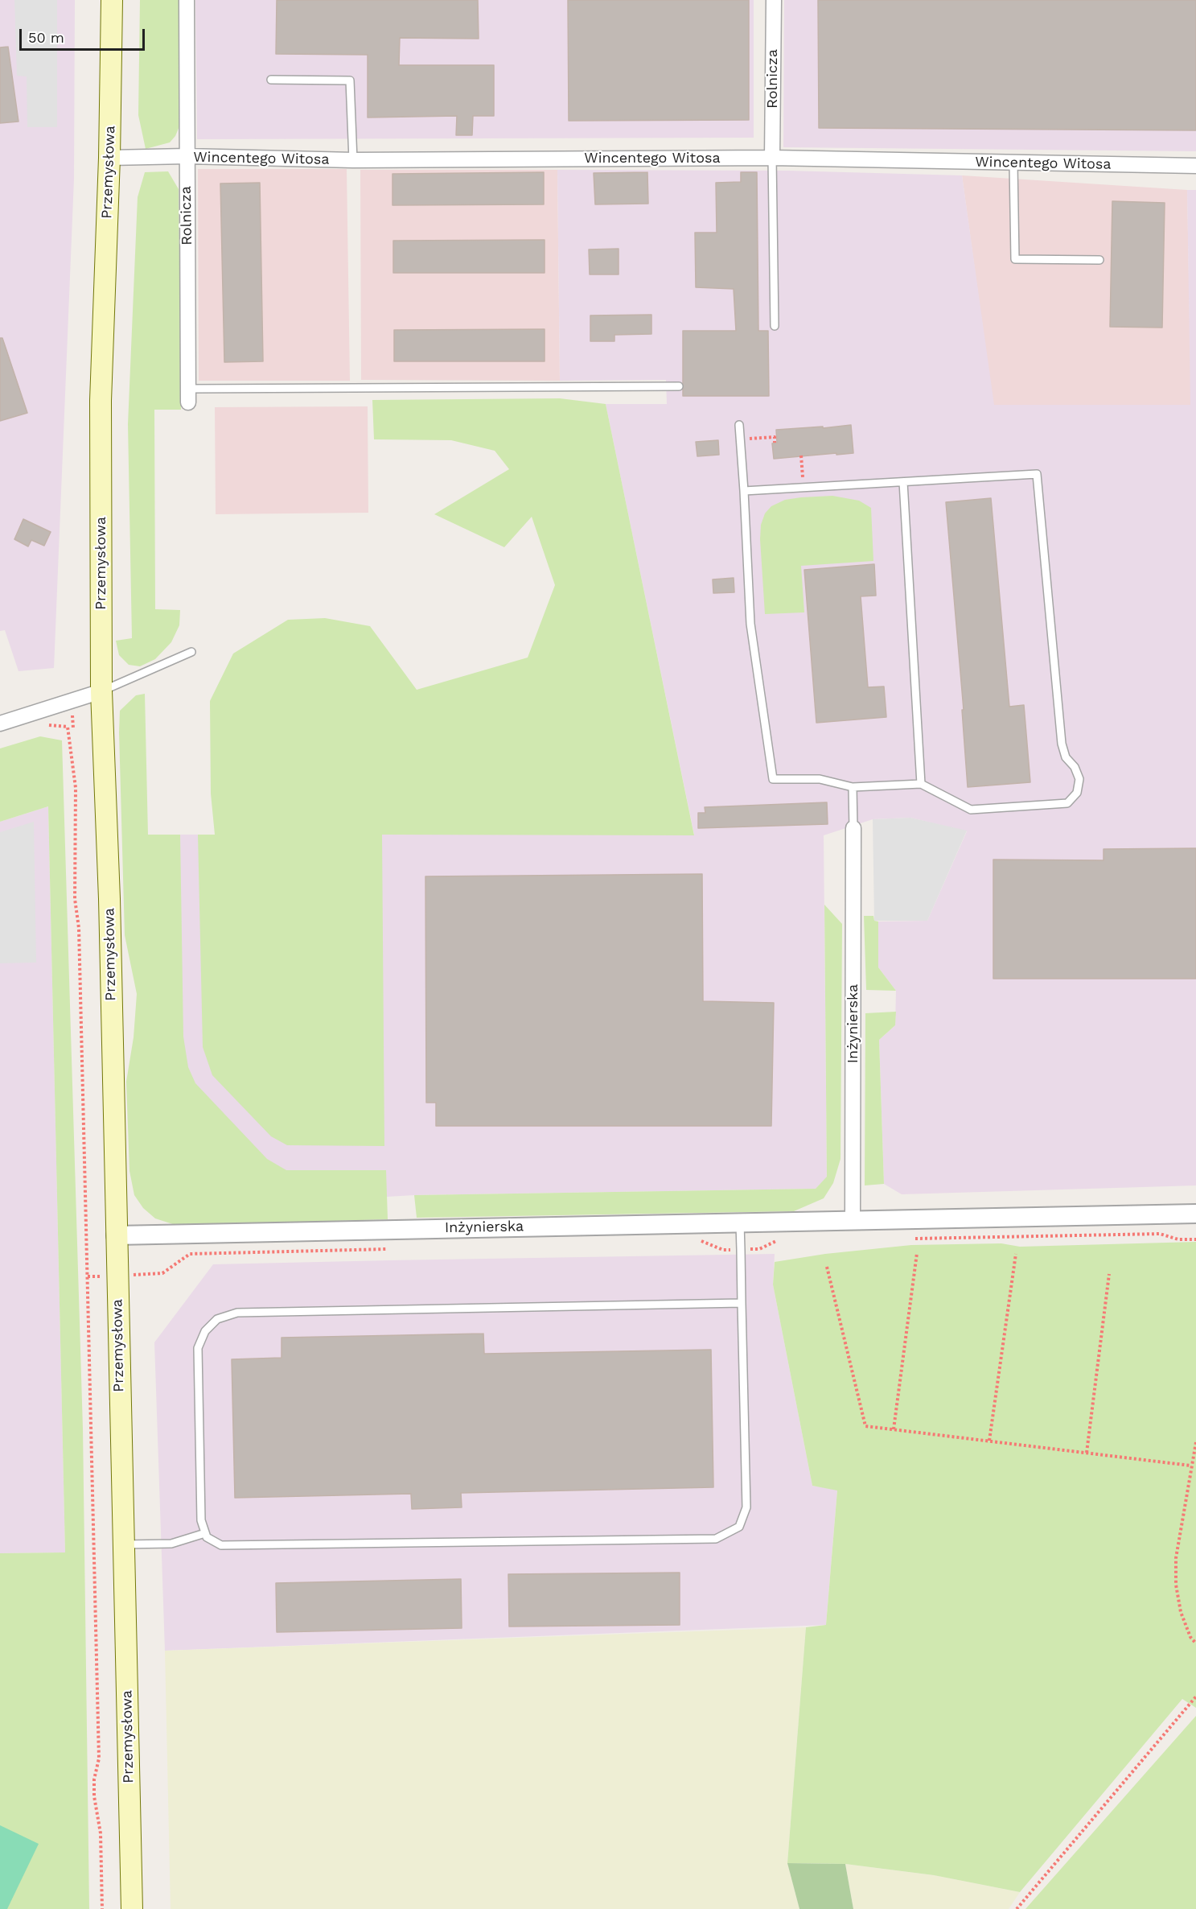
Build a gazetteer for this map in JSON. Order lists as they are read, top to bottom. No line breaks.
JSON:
{"streets":{"main road":["Przemysłowa"],"street":["Rolnicza","Wincentego Witosa","Inżynierska"]},"crossings":[["Rolnicza","Wincentego Witosa"],["Wincentego Witosa","Przemysłowa"],["Przemysłowa","Inżynierska"]],"scale_bar":"50 m"}
